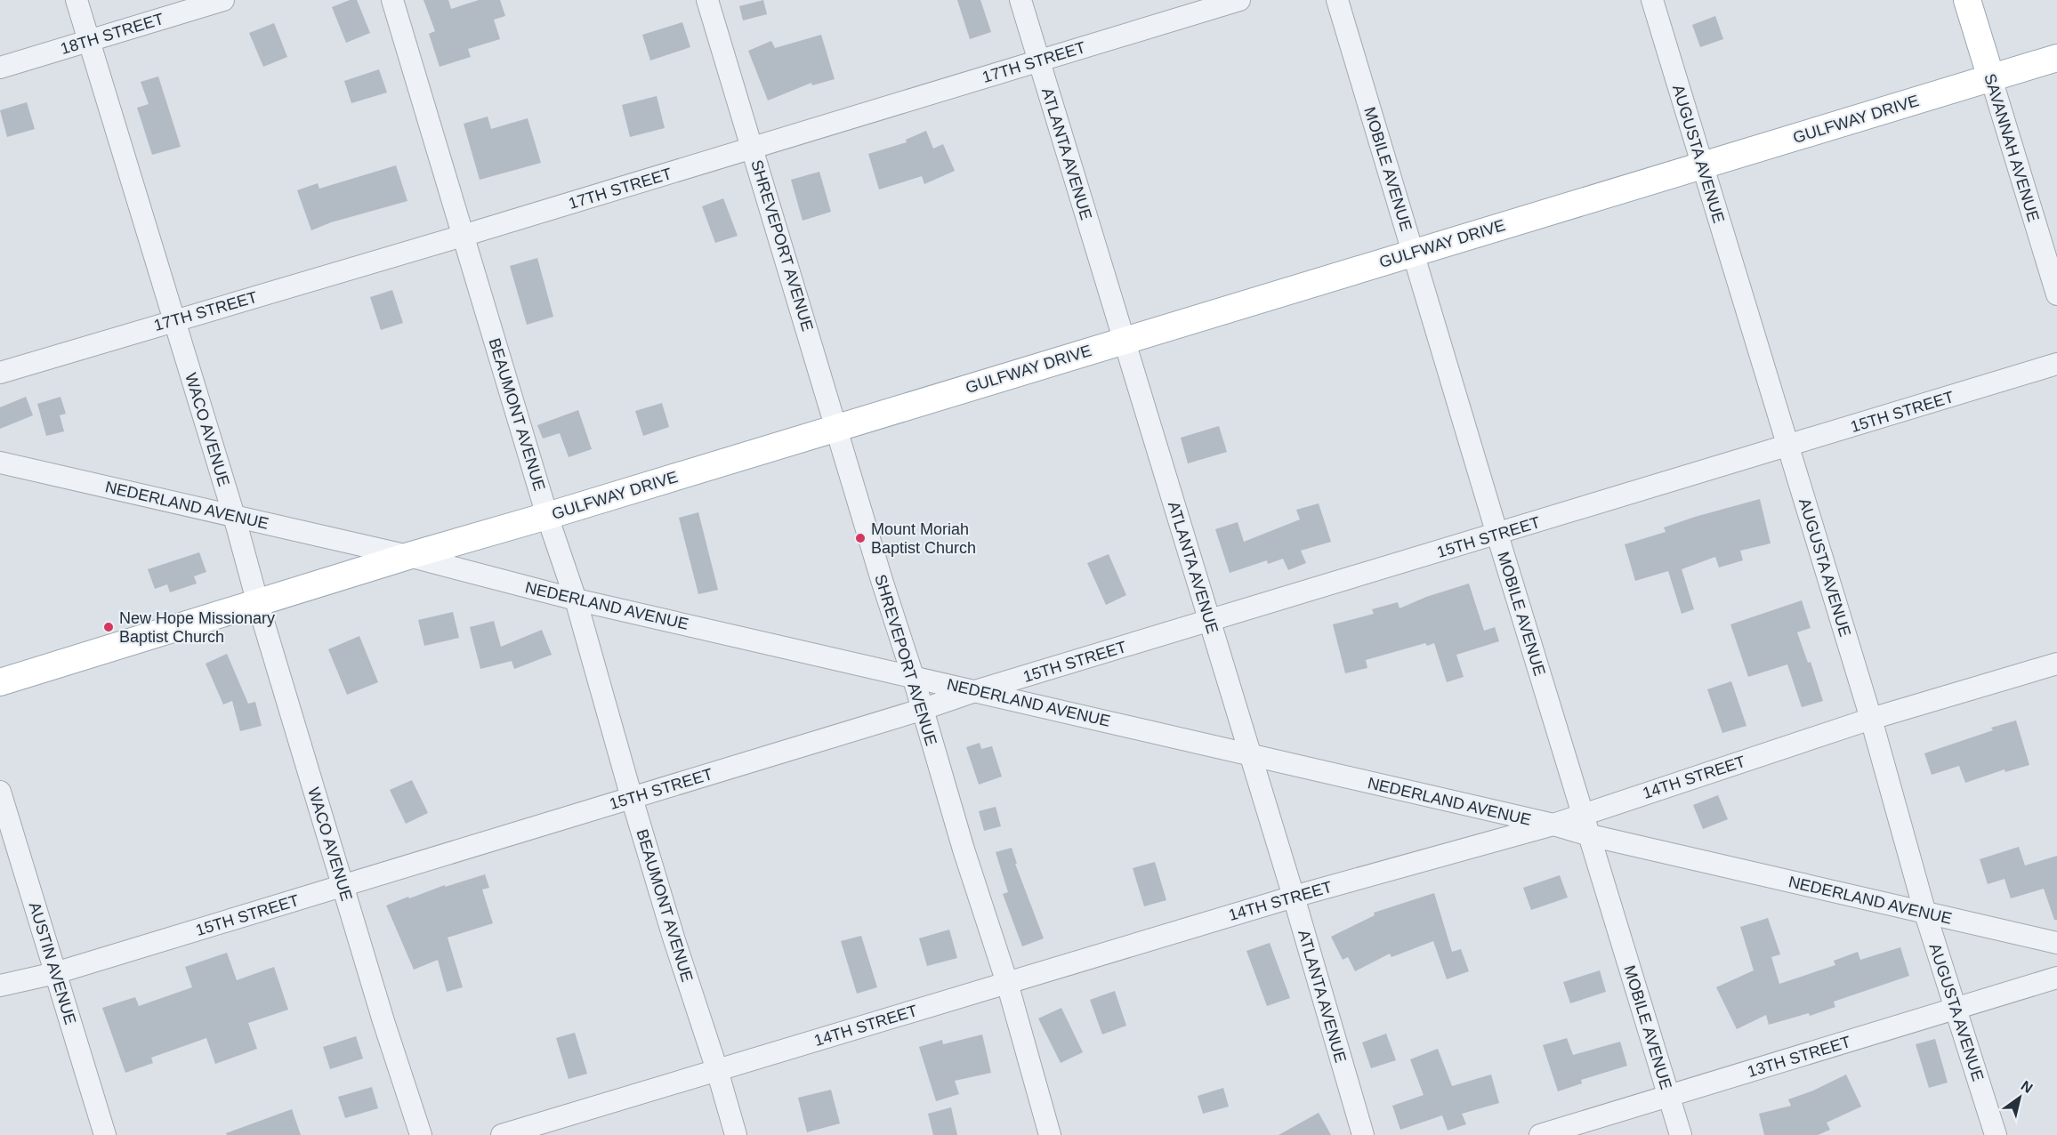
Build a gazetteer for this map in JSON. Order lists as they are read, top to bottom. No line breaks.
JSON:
{"streets":{"main road":["GULFWAY DRIVE","SAVANNAH AVENUE"],"street":["18TH STREET","17TH STREET","ATLANTA AVENUE","AUGUSTA AVENUE","MOBILE AVENUE","SHREVEPORT AVENUE","15TH STREET","BEAUMONT AVENUE","WACO AVENUE","NEDERLAND AVENUE","14TH STREET","AUSTIN AVENUE","13TH STREET"]},"crossings":[["18TH STREET","WACO AVENUE"],["17TH STREET","ATLANTA AVENUE"],["17TH STREET","SHREVEPORT AVENUE"],["17TH STREET","BEAUMONT AVENUE"],["17TH STREET","WACO AVENUE"],["GULFWAY DRIVE","SAVANNAH AVENUE"],["GULFWAY DRIVE","ATLANTA AVENUE"],["GULFWAY DRIVE","AUGUSTA AVENUE"],["GULFWAY DRIVE","MOBILE AVENUE"],["GULFWAY DRIVE","SHREVEPORT AVENUE"],["GULFWAY DRIVE","BEAUMONT AVENUE"],["GULFWAY DRIVE","WACO AVENUE"],["GULFWAY DRIVE","NEDERLAND AVENUE"],["ATLANTA AVENUE","15TH STREET"],["ATLANTA AVENUE","NEDERLAND AVENUE"],["ATLANTA AVENUE","14TH STREET"],["AUGUSTA AVENUE","15TH STREET"],["AUGUSTA AVENUE","NEDERLAND AVENUE"],["AUGUSTA AVENUE","14TH STREET"],["AUGUSTA AVENUE","13TH STREET"],["MOBILE AVENUE","15TH STREET"],["MOBILE AVENUE","NEDERLAND AVENUE"],["MOBILE AVENUE","14TH STREET"],["MOBILE AVENUE","13TH STREET"],["SHREVEPORT AVENUE","15TH STREET"],["SHREVEPORT AVENUE","NEDERLAND AVENUE"],["SHREVEPORT AVENUE","14TH STREET"],["15TH STREET","BEAUMONT AVENUE"],["15TH STREET","WACO AVENUE"],["15TH STREET","NEDERLAND AVENUE"],["15TH STREET","AUSTIN AVENUE"],["BEAUMONT AVENUE","NEDERLAND AVENUE"],["BEAUMONT AVENUE","14TH STREET"],["WACO AVENUE","NEDERLAND AVENUE"],["NEDERLAND AVENUE","14TH STREET"]],"places":["Mount Moriah Baptist Church","New Hope Missionary Baptist Church"],"north":"top right"}
